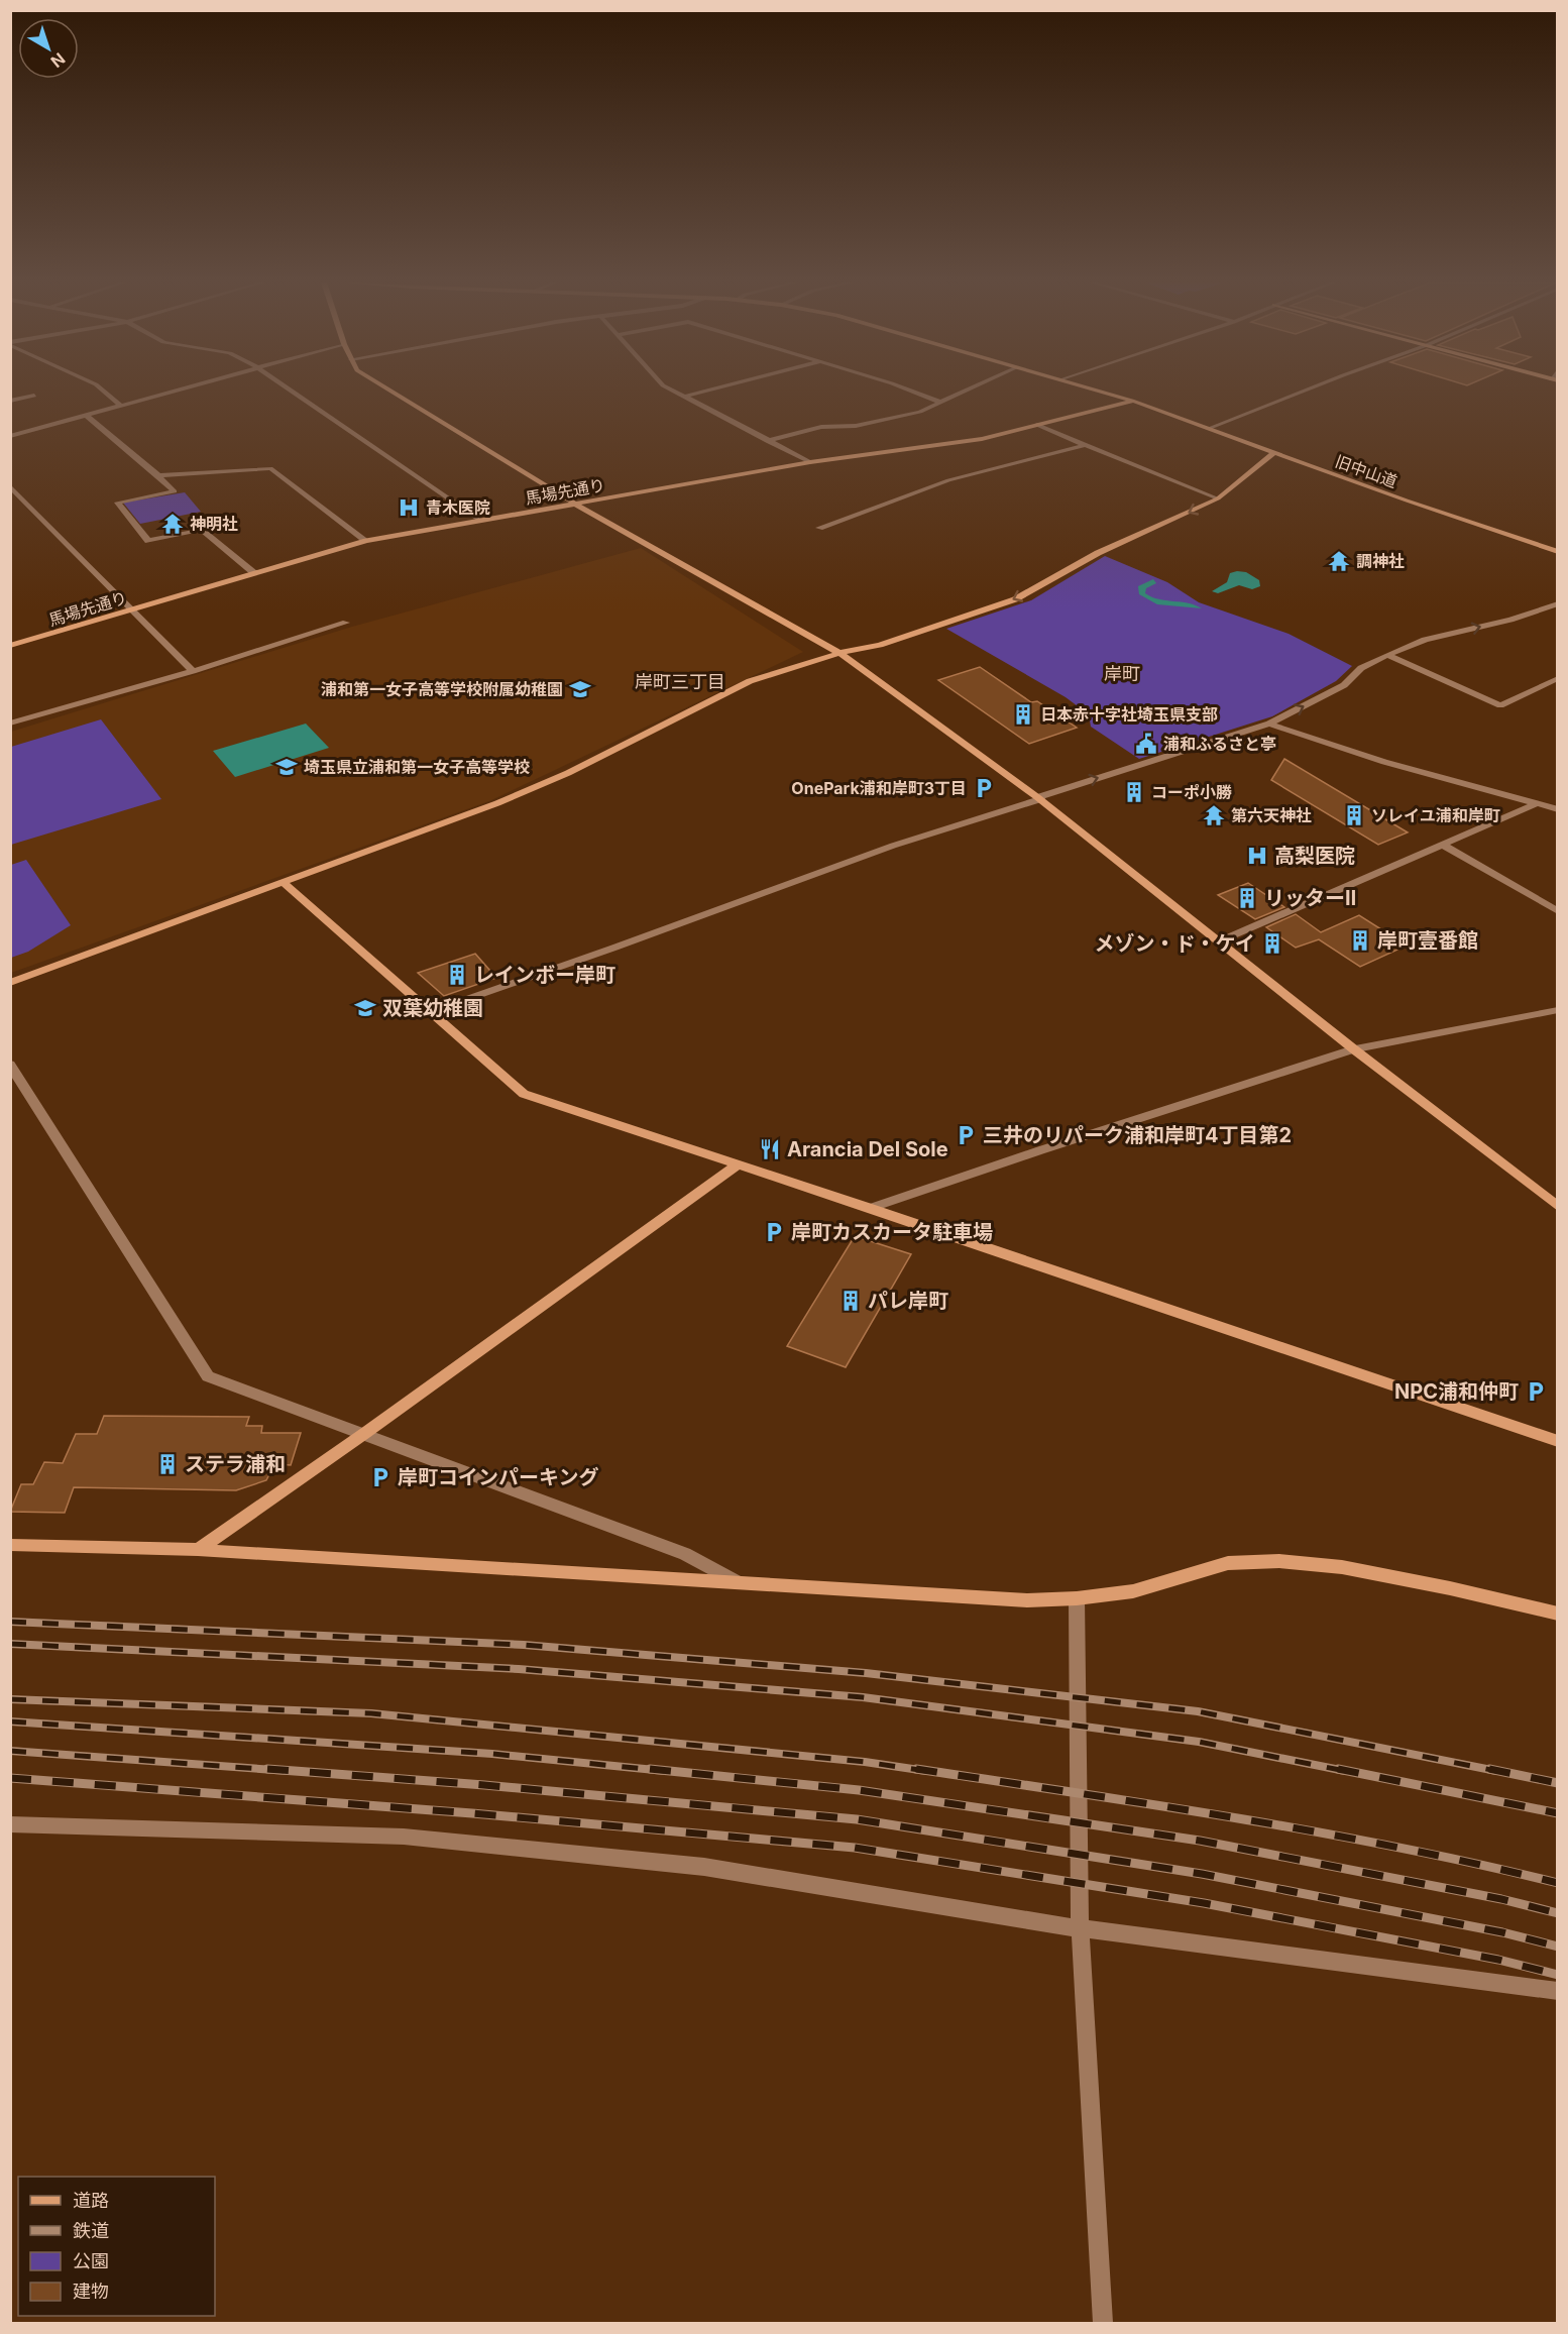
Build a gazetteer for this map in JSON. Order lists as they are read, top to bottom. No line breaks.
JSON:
{"streets":{"street":["旧中山道","馬場先通り"]},"crossings":[["旧中山道","馬場先通り"]],"districts":["岸町","岸町三丁目"],"places":{"hospital":["青木医院","高梨医院"],"temple":["神明社","調神社","第六天神社"],"school or university":["浦和第一女子高等学校附属幼稚園","埼玉県立浦和第一女子高等学校","双葉幼稚園"],"building":["日本赤十字社埼玉県支部","コーポ小勝","ソレイユ浦和岸町","リッターⅡ","岸町壹番館","メゾン・ド・ケイ","レインボー岸町","パレ岸町","ステラ浦和"],"public building":["浦和ふるさと亭"],"parking":["OnePark浦和岸町3丁目","三井のリパーク浦和岸町4丁目第2","岸町カスカータ駐車場","NPC浦和仲町","岸町コインパーキング"],"restaurant":["Arancia Del Sole"]},"legend":["道路","鉄道","公園","建物"],"north":"bottom right"}
